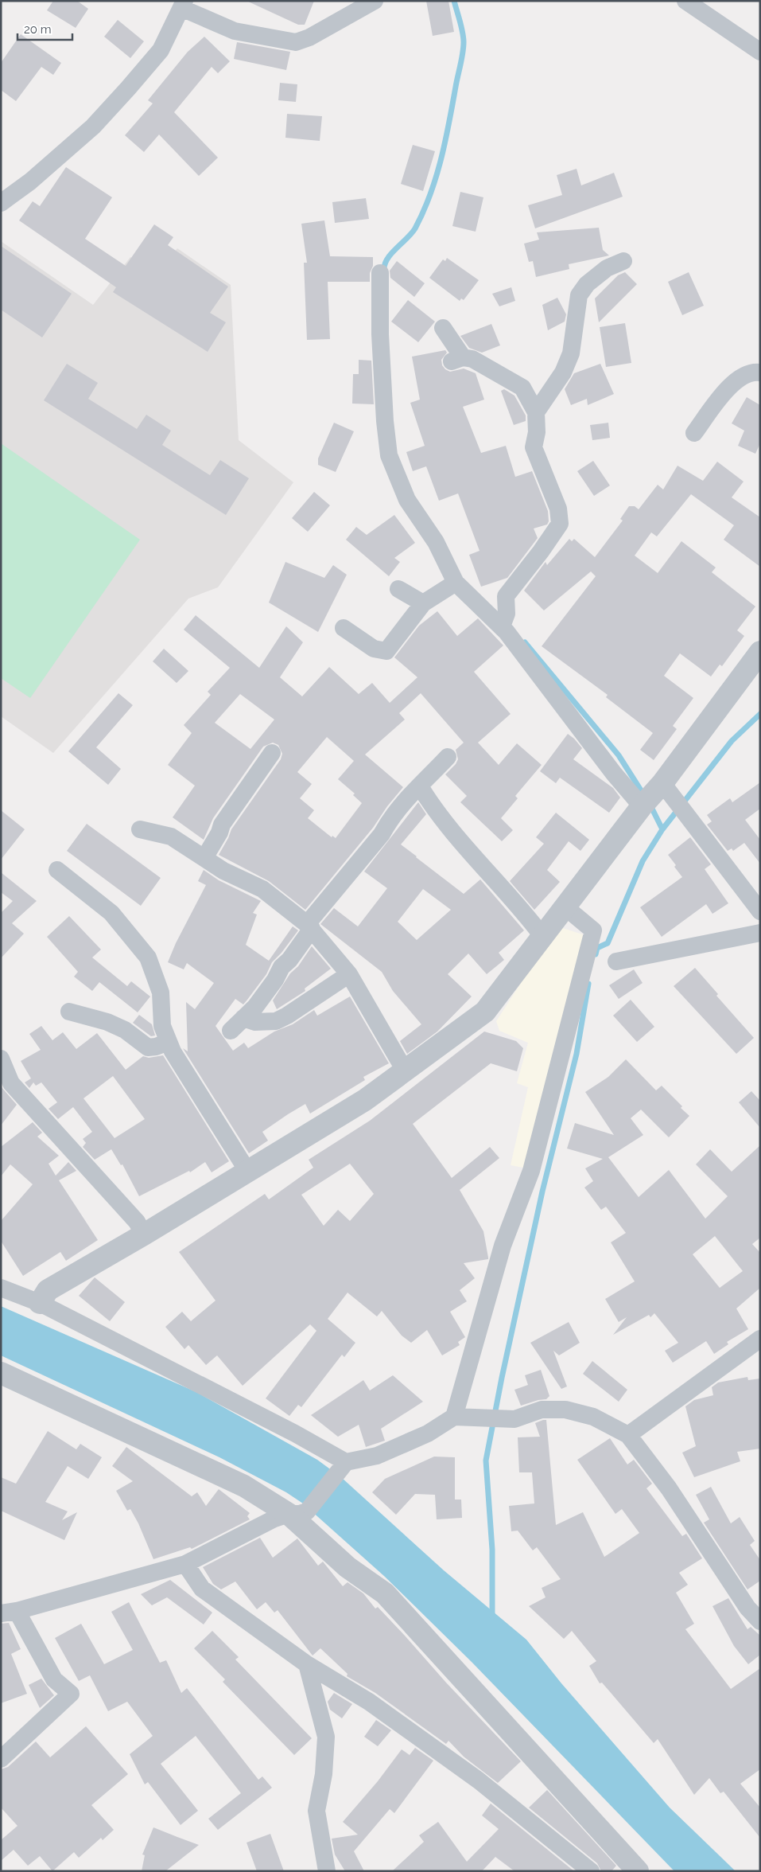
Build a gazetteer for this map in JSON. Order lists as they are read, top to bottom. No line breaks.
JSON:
{"scale_bar":"20 m"}
